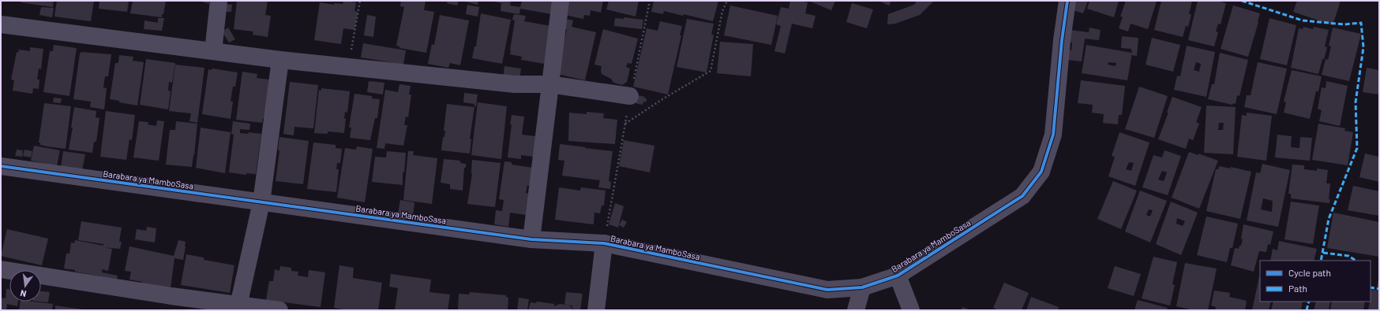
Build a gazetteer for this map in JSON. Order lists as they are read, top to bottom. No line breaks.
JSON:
{"streets":{"street":["Barabara ya MamboSasa"]},"legend":["Cycle path","Path"],"north":"bottom"}
